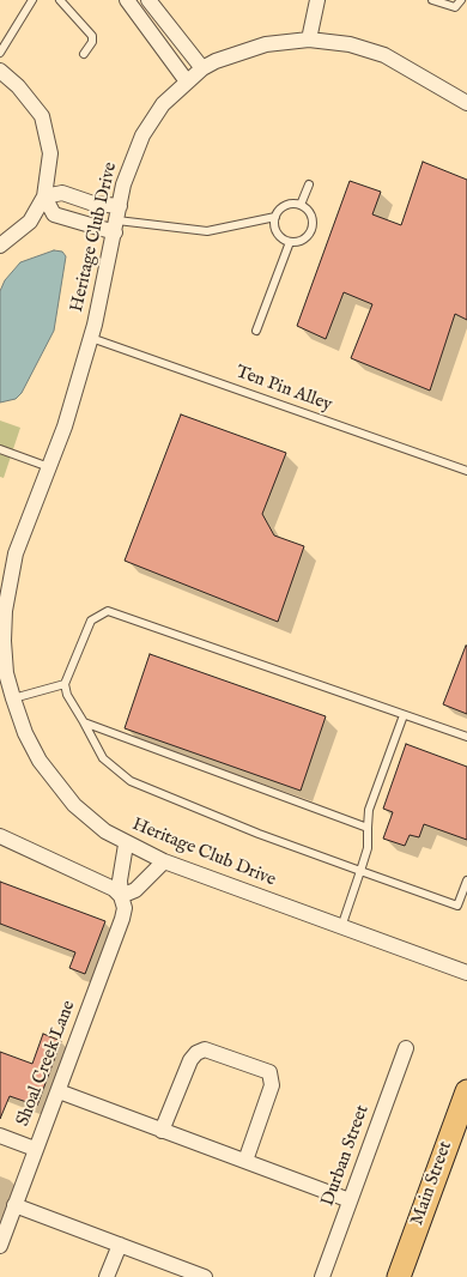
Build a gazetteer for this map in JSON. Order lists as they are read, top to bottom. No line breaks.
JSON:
{"streets":{"main road":["Main Street"],"street":["Heritage Club Drive","Shoal Creek Lane","Durban Street"],"lane":["Ten Pin Alley"]},"crossings":[["Heritage Club Drive","Ten Pin Alley"],["Heritage Club Drive","Shoal Creek Lane"]]}
